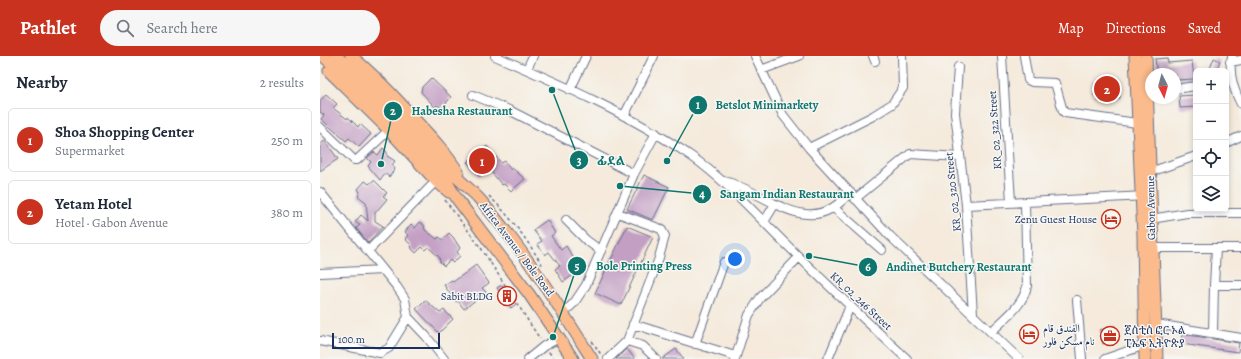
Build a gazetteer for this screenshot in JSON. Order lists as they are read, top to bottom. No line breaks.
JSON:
{"streets":{"main road":["Gabon Avenue","Africa Avenue / Bole Road"],"street":["KR_02_322 Street","KR_02_320 Street","KR_02_246 Street"]},"places":{"other":["ፊደል","Betslot Minimarkety","Habesha Restaurant","Sangam Indian Restaurant","Andinet Butchery Restaurant","Bole Printing Press"],"hotel":["Zenu Guest House","الفندق قام نام مسكن فلور"],"building":["Sabit BLDG"],"office":["ጀስቲስ ፎር ኦል ፒኤፍ ኢትዮጵያ"]},"scale_bar":"100 m","north":"bottom","page":{"header":"Pathlet","search":"Search here","nav":["Map","Directions","Saved"],"heading":["Nearby","2 results"],"map_buttons":["+","−"],"pins":["2","1"],"list":[{"mark":"1","name":"Shoa Shopping Center","note":"Supermarket","value":"250 m"},{"mark":"2","name":"Yetam Hotel","note":"Hotel · Gabon Avenue","value":"380 m"}],"scale":"100 m"}}
